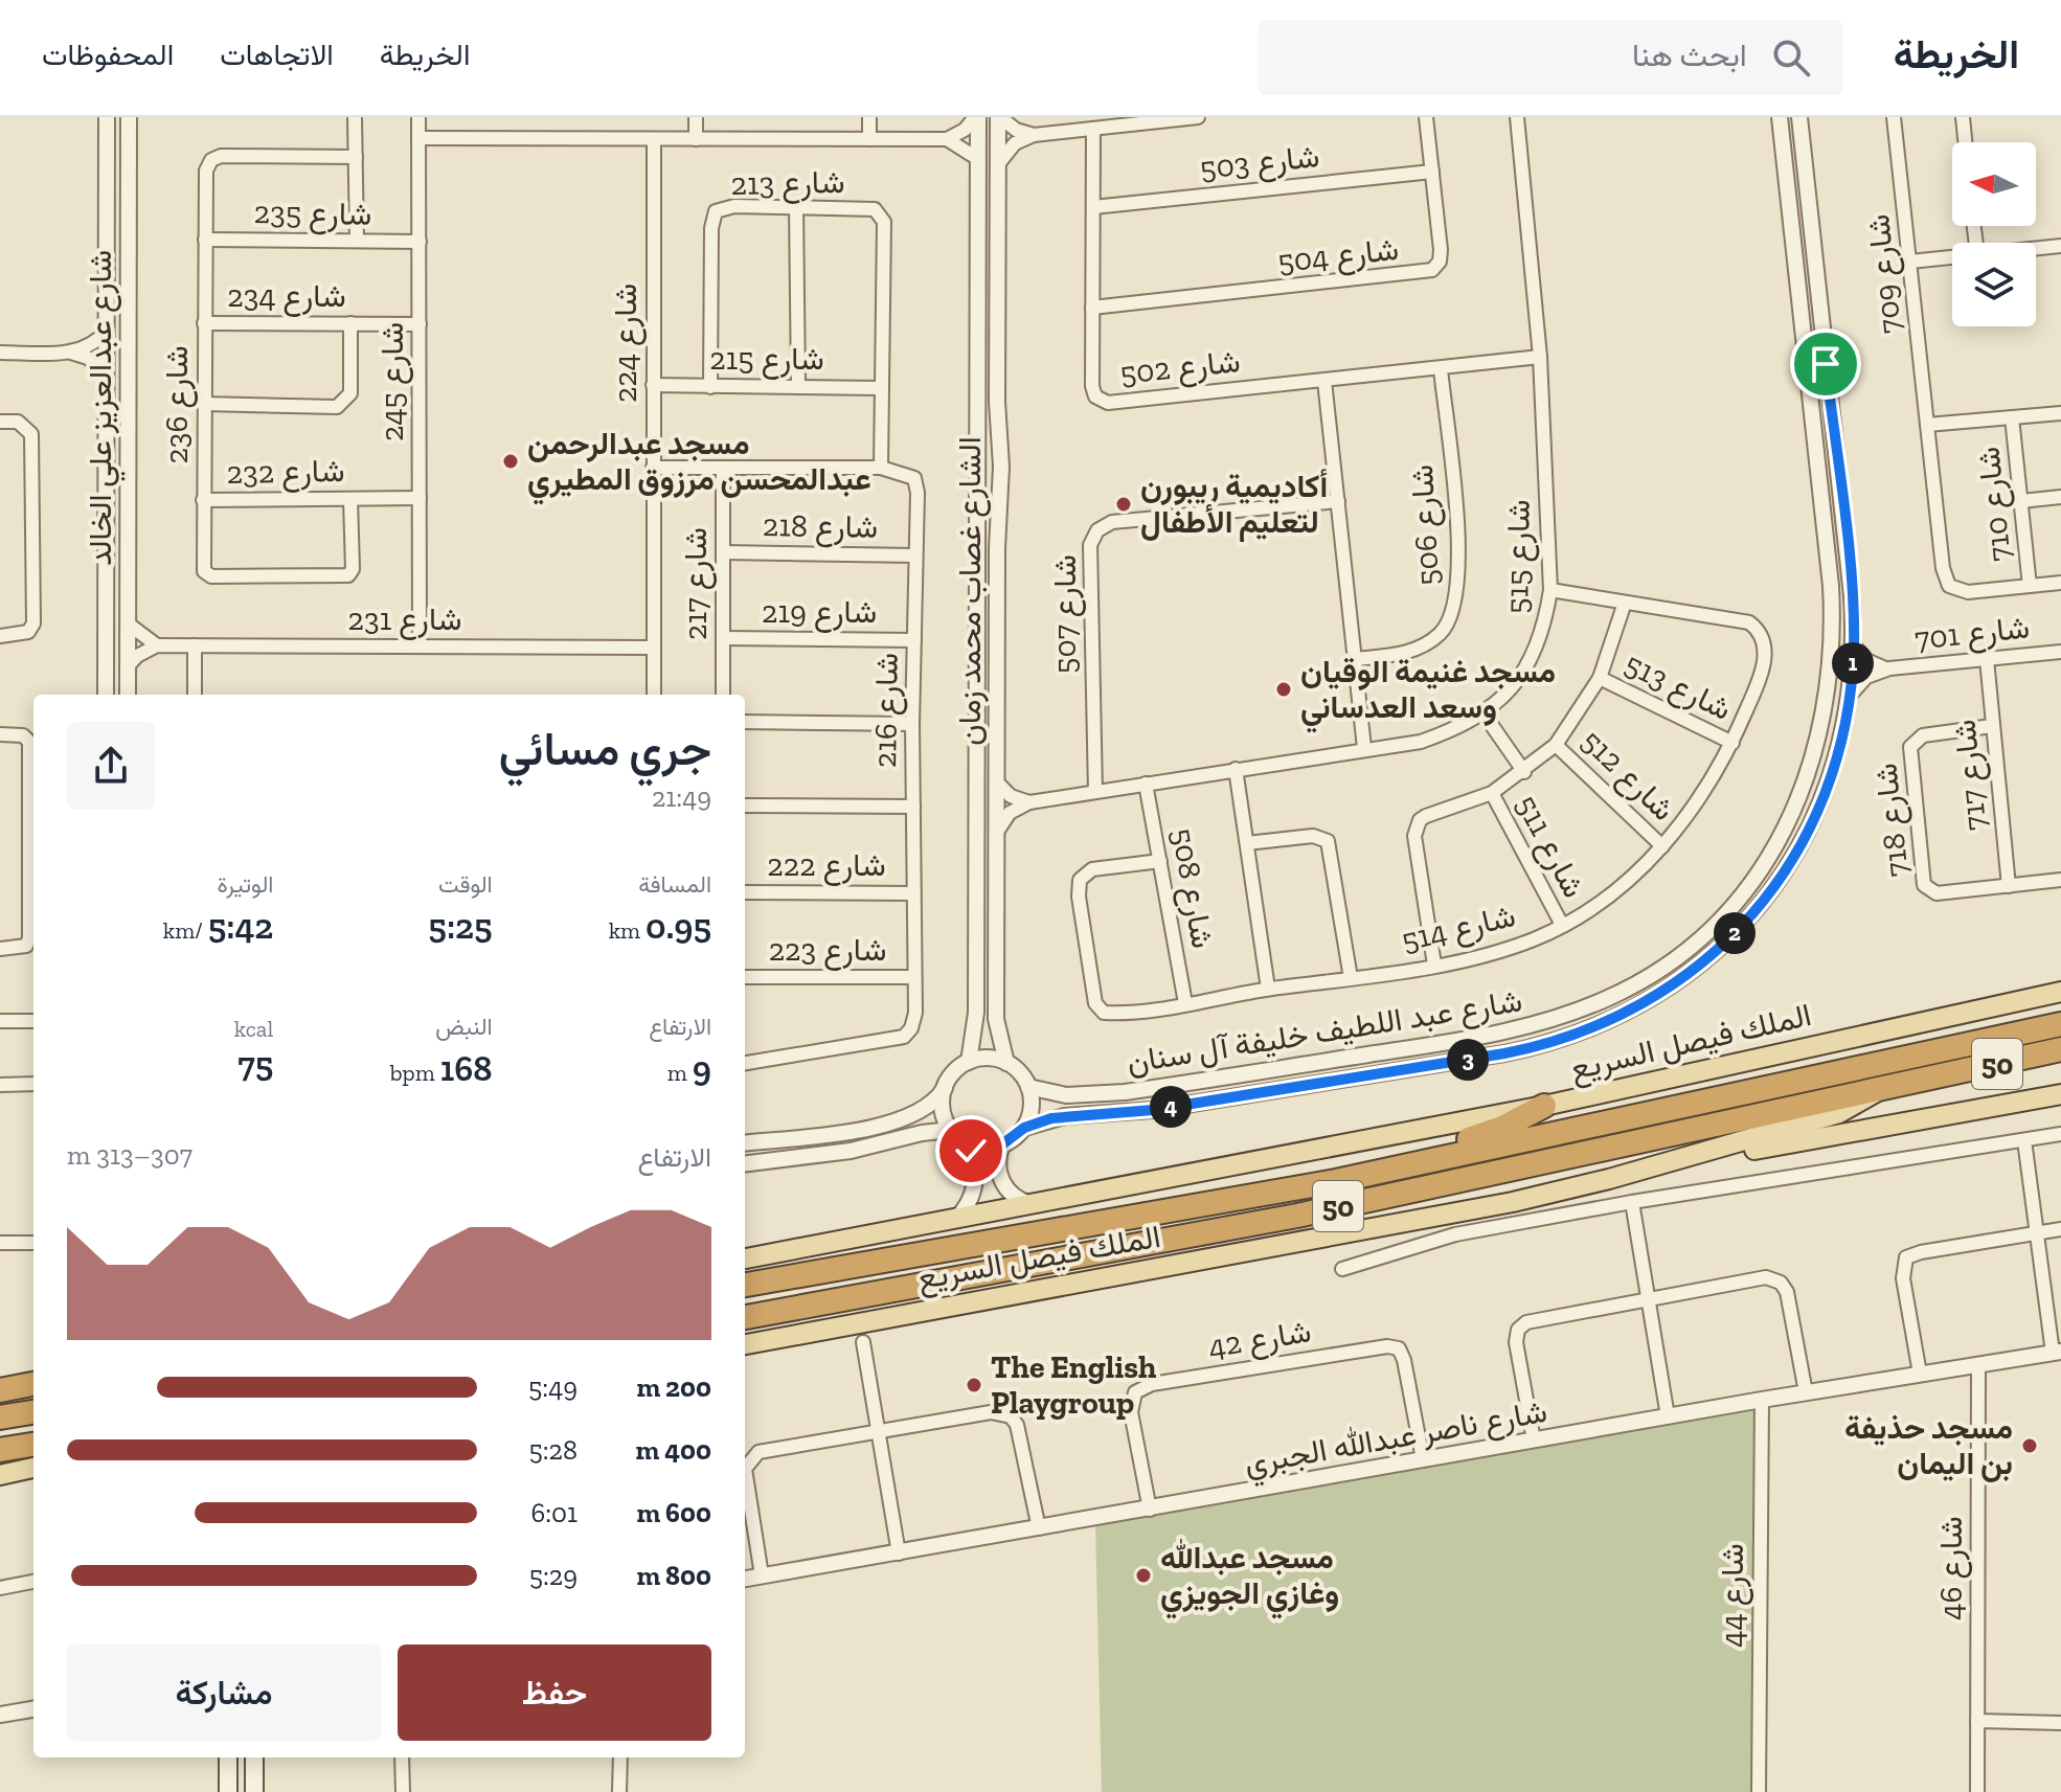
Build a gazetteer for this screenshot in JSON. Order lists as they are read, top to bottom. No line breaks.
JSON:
{"streets":{"highway":["الملك فيصل السريع","50"],"street":["شارع 503","شارع 213","شارع 235","شارع 504","شارع 709","شارع 234","شارع 224","شارع 215","شارع 502","شارع 245","شارع 236","شارع عبدالعزيز علي الخالد","شارع 232","شارع 710","شارع 506","شارع 218","شارع 515","شارع 217","الشارع غصاب محمد زمان","شارع 219","شارع 507","شارع 231","شارع 701","شارع 513","شارع 216","شارع 512","شارع 717","شارع 718","شارع 511","شارع 222","شارع 508","شارع 514","شارع 223","شارع عبد اللطيف خليفة آل سنان","شارع 42","شارع ناصر عبدالله الجبري","شارع 46","شارع 44"]},"crossings":[["شارع 503","شارع 504"],["شارع 503","شارع 502"],["شارع 213","شارع 215"],["شارع 213","شارع 216"],["شارع 235","شارع 245"],["شارع 235","شارع 236"],["شارع 504","شارع 502"],["شارع 709","شارع 710"],["شارع 234","شارع 245"],["شارع 234","شارع 236"],["شارع 224","شارع 215"],["شارع 224","شارع 231"],["شارع 224","شارع 216"],["شارع 502","شارع 506"],["شارع 502","شارع 515"],["شارع 245","شارع 232"],["شارع 245","شارع 231"],["شارع 236","شارع 232"],["شارع 218","شارع 217"],["شارع 218","شارع 216"],["شارع 515","شارع 507"],["شارع 515","شارع 508"],["شارع 515","شارع 514"],["شارع 217","شارع 219"],["شارع 217","شارع 216"],["الشارع غصاب محمد زمان","شارع عبد اللطيف خليفة آل سنان"],["شارع 219","شارع 216"],["شارع 701","شارع 717"],["شارع 701","شارع عبد اللطيف خليفة آل سنان"],["شارع 513","شارع 514"],["شارع 216","شارع 222"],["شارع 216","شارع 223"],["شارع 512","شارع 514"],["شارع 717","شارع 718"],["شارع 511","شارع 514"],["شارع 508","شارع 514"],["شارع 42","شارع ناصر عبدالله الجبري"],["شارع ناصر عبدالله الجبري","شارع 46"],["شارع ناصر عبدالله الجبري","شارع 44"]],"places":["مسجد عبدالرحمن عبدالمحسن مرزوق المطيري","أكاديمية ريبورن لتعليم الأطفال","مسجد غنيمة الوقيان وسعد العدساني","The English Playgroup","مسجد حذيفة بن اليمان","مسجد عبدالله وغازي الجويزي"],"north":"left","page":{"header":"الخريطة","search":"ابحث هنا","nav":["الخريطة","الاتجاهات","المحفوظات"],"pins":["1","2","3","4"],"heading":["جري مسائي","21:49"],"stats":[["المسافة","0.95 km"],["الوقت","5:25"],["الوتيرة","5:42 /km"],["الارتفاع","9 m"],["النبض","168 bpm"],["kcal","75"]],"chart":["الارتفاع","307–313 m"],"list":[{"name":"200 m","note":"5:49"},{"name":"400 m","note":"5:28"},{"name":"600 m","note":"6:01"},{"name":"800 m","note":"5:29"}],"buttons":["حفظ","مشاركة"]}}
